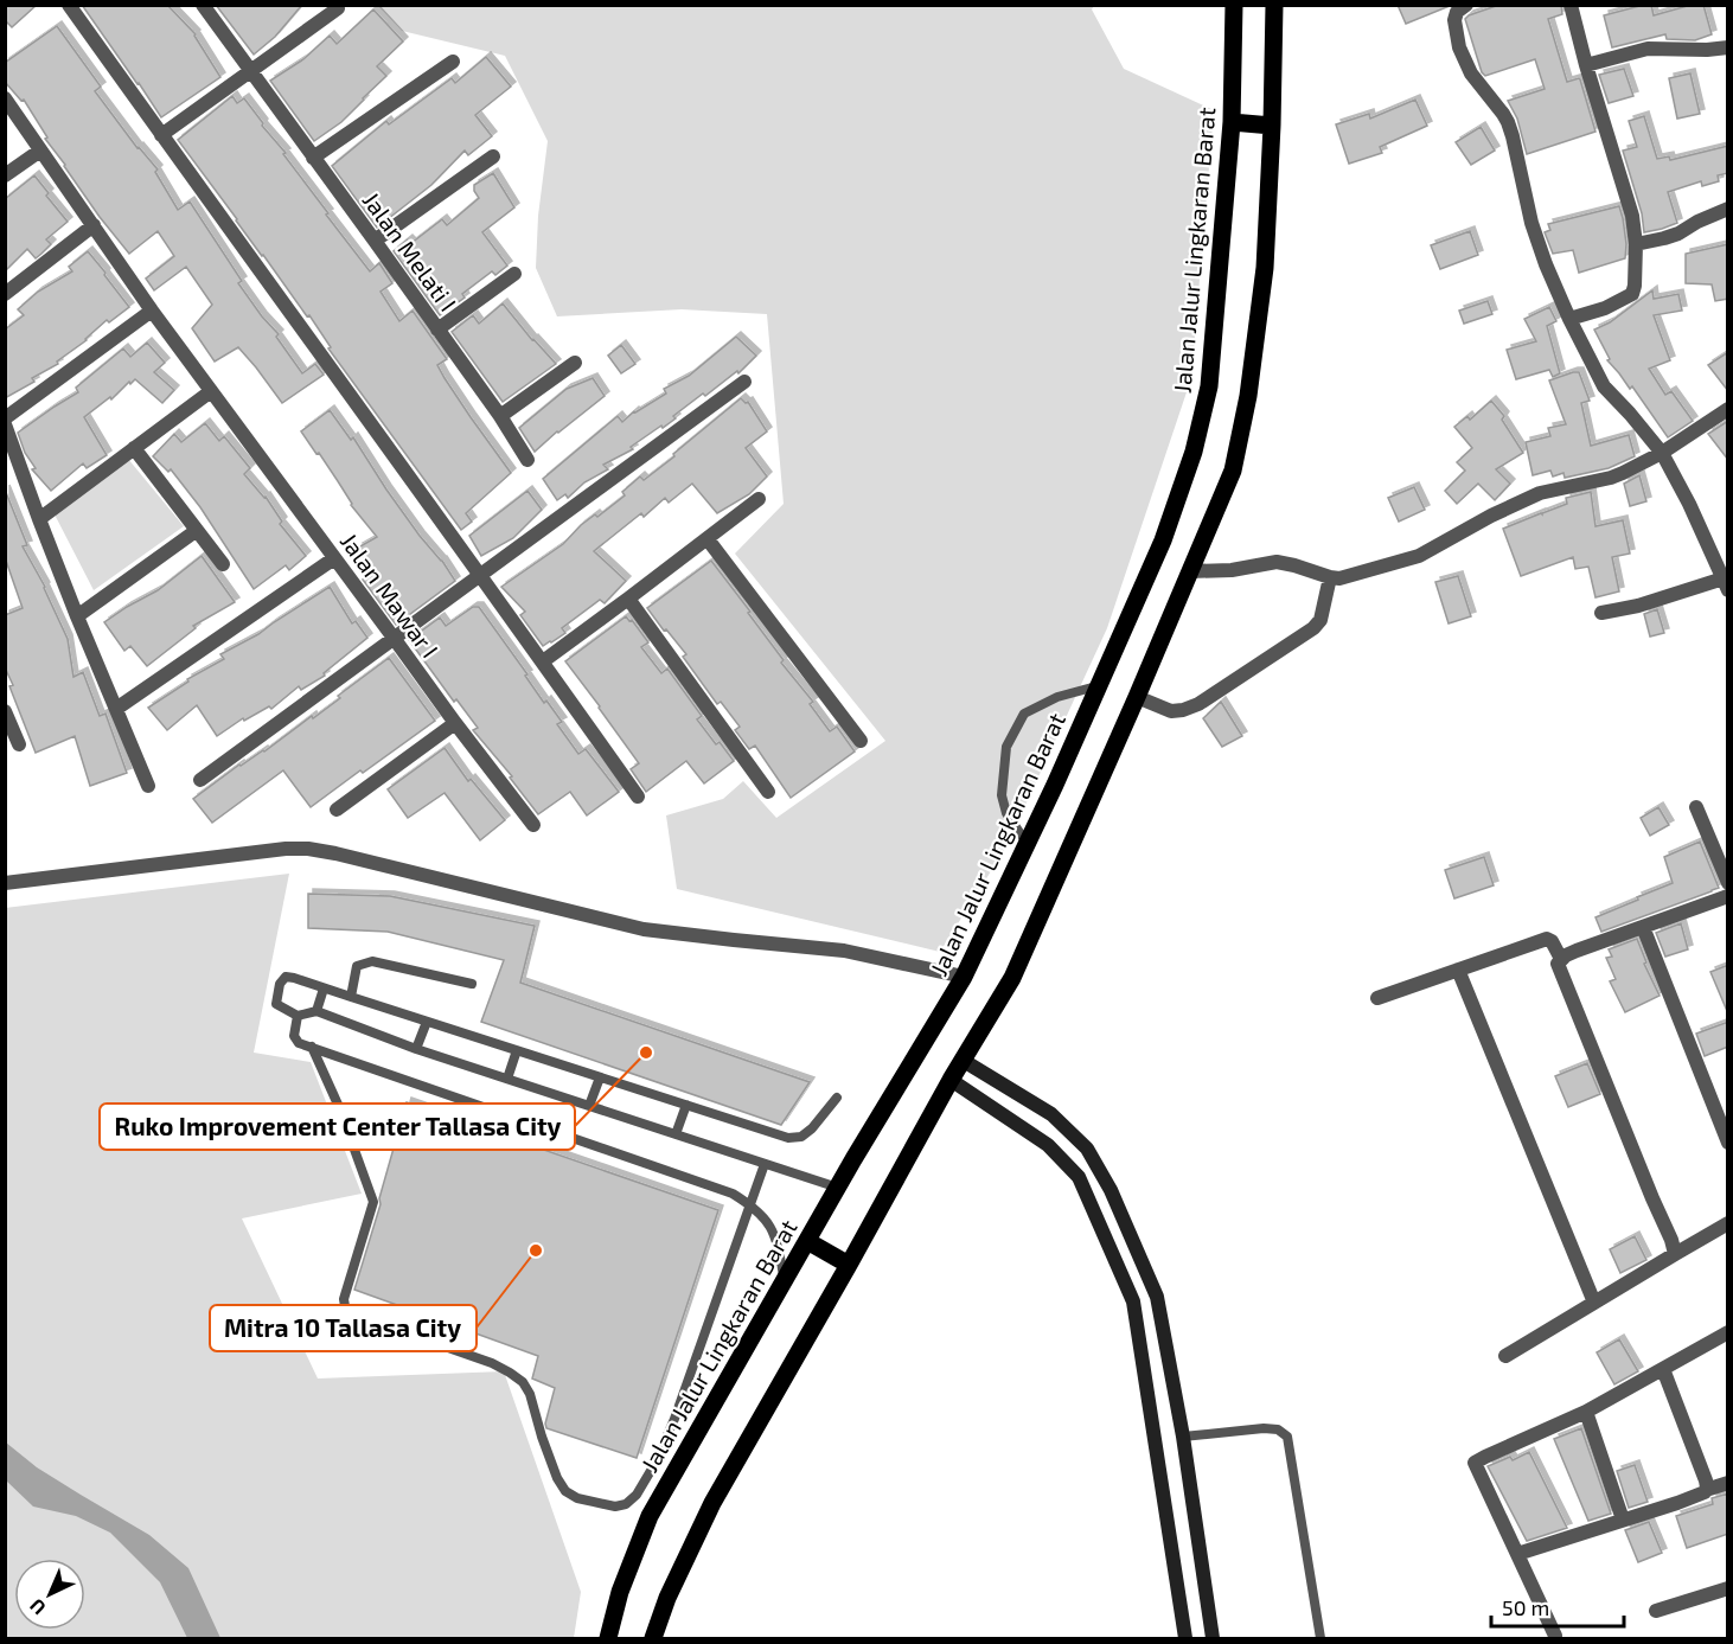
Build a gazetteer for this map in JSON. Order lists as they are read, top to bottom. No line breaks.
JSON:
{"streets":{"main road":["Jalan Jalur Lingkaran Barat"],"street":["Jalan Melati I","Jalan Mawar I"]},"places":["Ruko Improvement Center Tallasa City","Mitra 10 Tallasa City"],"scale_bar":"50 m","north":"bottom left"}
